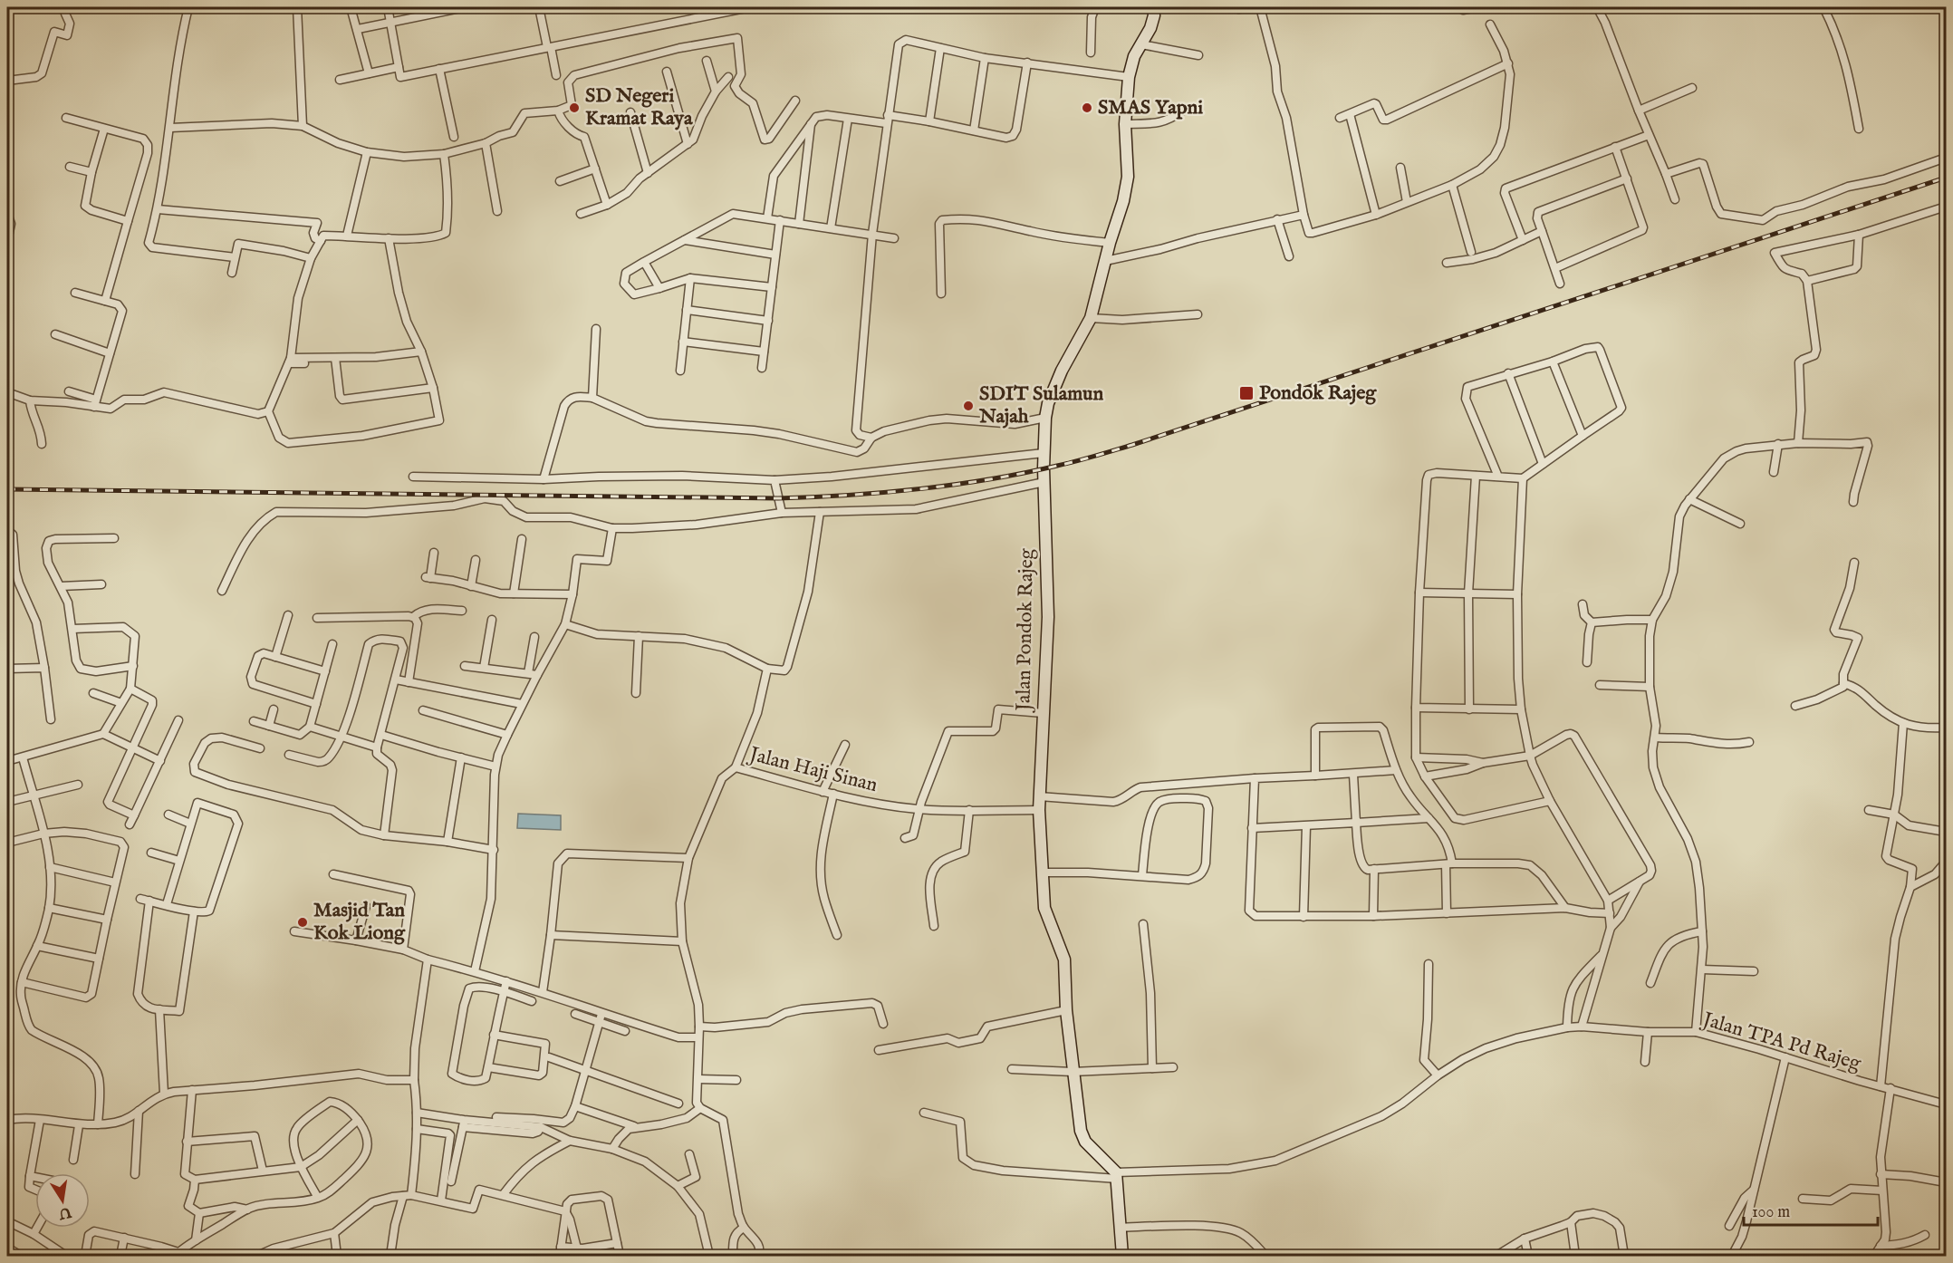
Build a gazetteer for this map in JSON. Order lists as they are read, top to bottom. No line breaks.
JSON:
{"streets":{"main road":["Jalan Pondok Rajeg"],"street":["Jalan Haji Sinan","Jalan TPA Pd Rajeg"]},"crossings":[["Jalan Pondok Rajeg","Jalan Haji Sinan"],["Jalan Pondok Rajeg","Jalan TPA Pd Rajeg"]],"places":{"other":["SD Negeri Kramat Raya","SMAS Yapni","SDIT Sulamun Najah","Masjid Tan Kok Liong"],"transit":["Pondok Rajeg"]},"scale_bar":"100 m","north":"bottom"}
